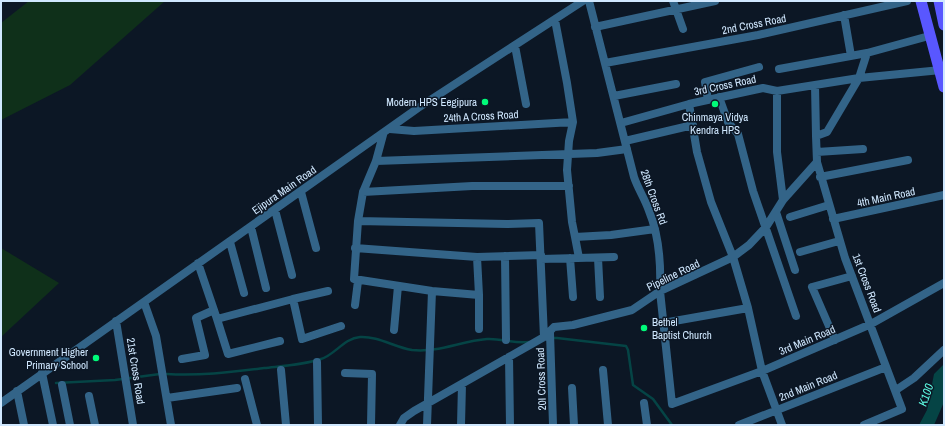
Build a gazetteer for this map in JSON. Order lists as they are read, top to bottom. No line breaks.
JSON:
{"streets":{"street":["2nd Cross Road","3rd Cross Road","24th A Cross Road","Ejipura Main Road","28th Cross Rd","4th Main Road","Pipeline Road","1st Cross Road","3rd Main Road","21st Cross Road","20I Cross Road","2nd Main Road"]},"crossings":[["2nd Cross Road","28th Cross Rd"],["3rd Cross Road","28th Cross Rd"],["24th A Cross Road","Ejipura Main Road"],["Ejipura Main Road","21st Cross Road"],["28th Cross Rd","Pipeline Road"],["28th Cross Rd","3rd Main Road"],["4th Main Road","1st Cross Road"],["Pipeline Road","1st Cross Road"],["Pipeline Road","20I Cross Road"],["1st Cross Road","3rd Main Road"],["1st Cross Road","2nd Main Road"]],"water":["K100"],"places":["Modern HPS Eegipura","Chinmaya Vidya Kendra HPS","Bethel Baptist Church","Government Higher Primary School"]}
